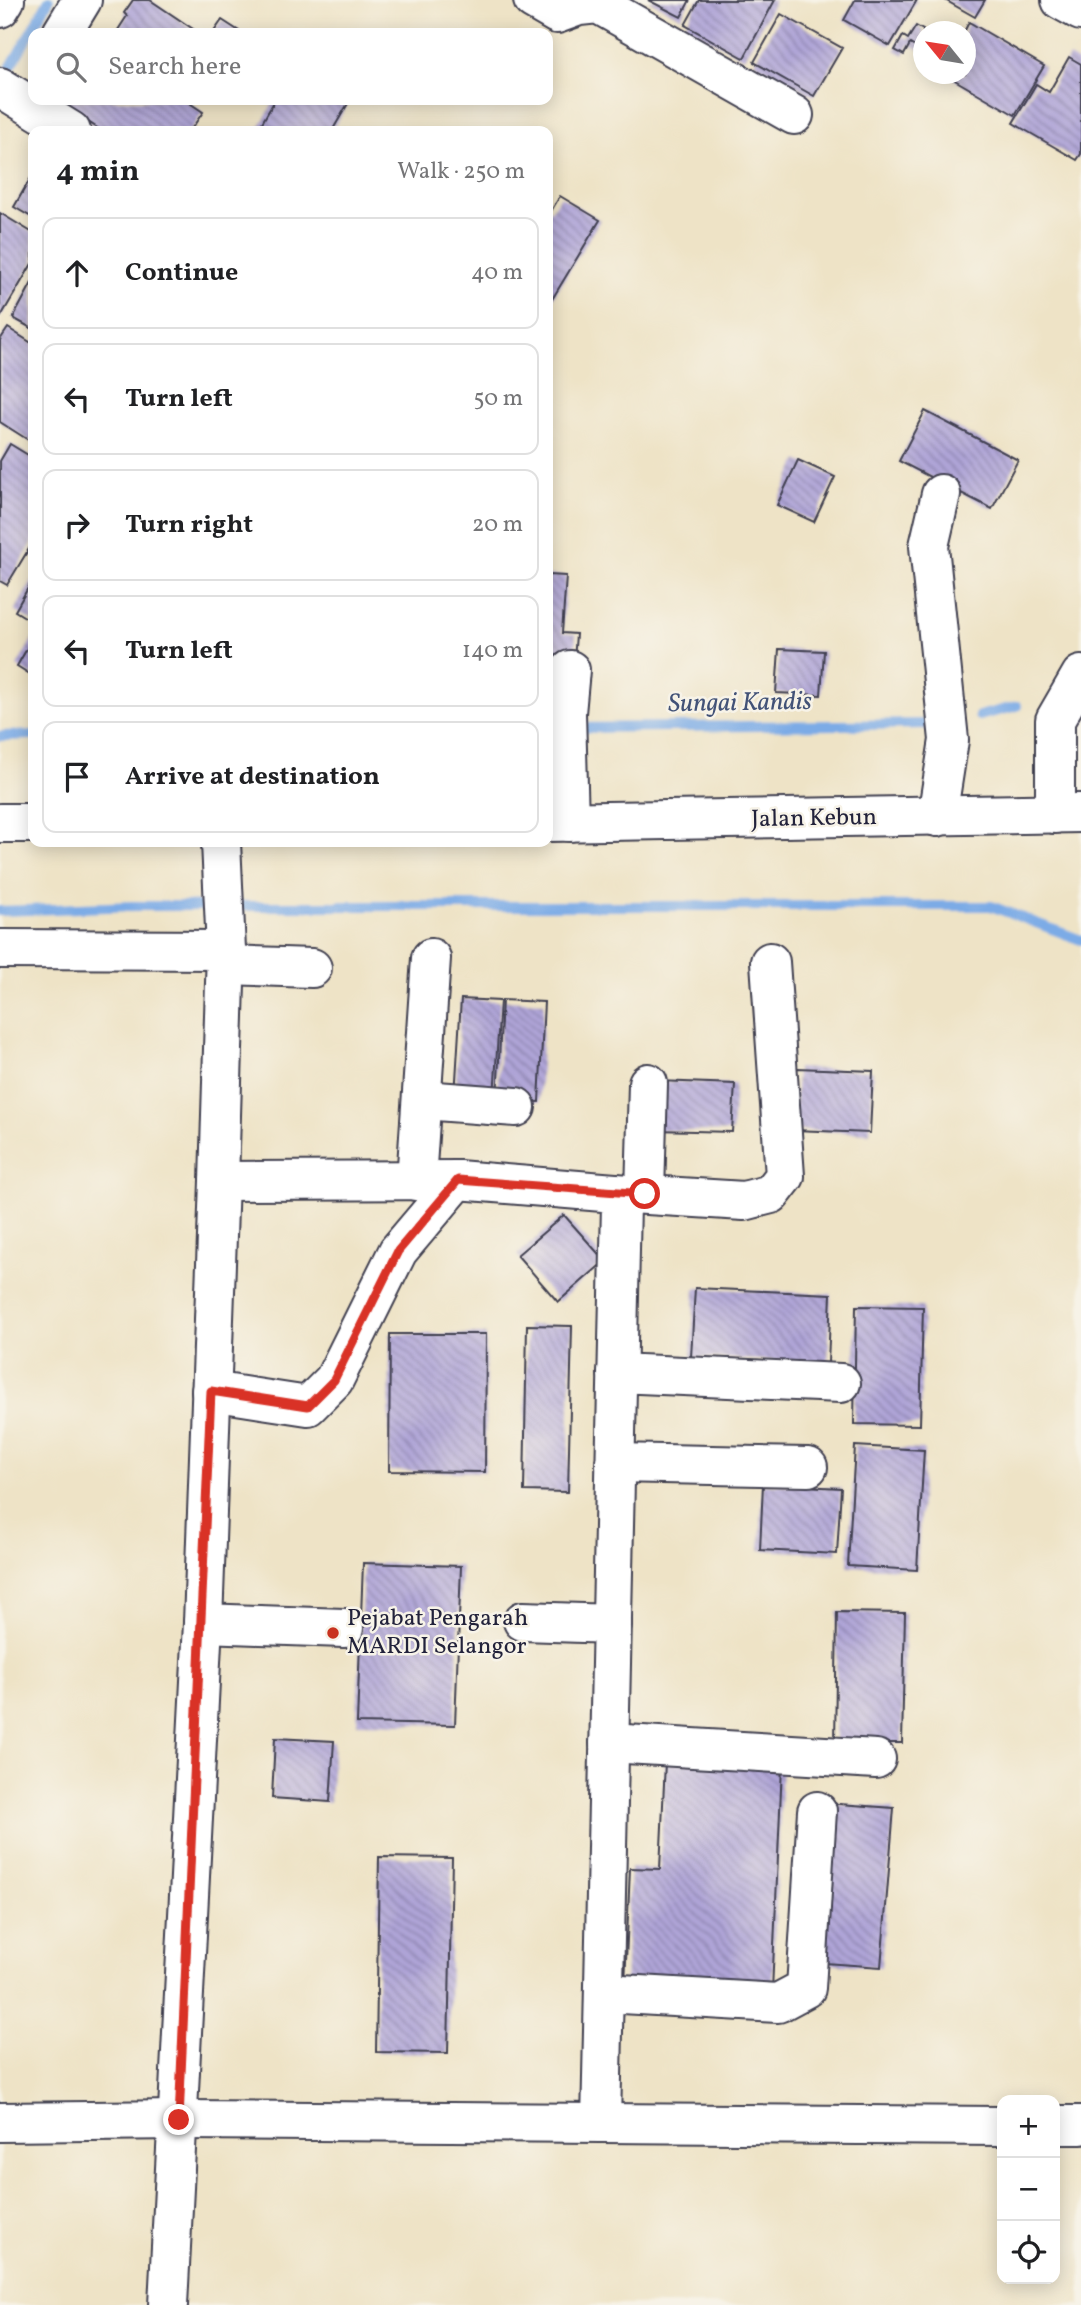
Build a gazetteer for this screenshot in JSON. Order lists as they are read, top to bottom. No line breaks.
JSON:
{"streets":{"street":["Jalan Kebun"]},"water":["Sungai Kandis"],"places":["Pejabat Pengarah MARDI Selangor"],"north":"top left","page":{"search":"Search here","heading":["4 min","Walk · 250 m"],"list":[["Continue","40 m"],["Turn left","50 m"],["Turn right","20 m"],["Turn left","140 m"],"Arrive at destination"],"map_buttons":["+","−"]}}
